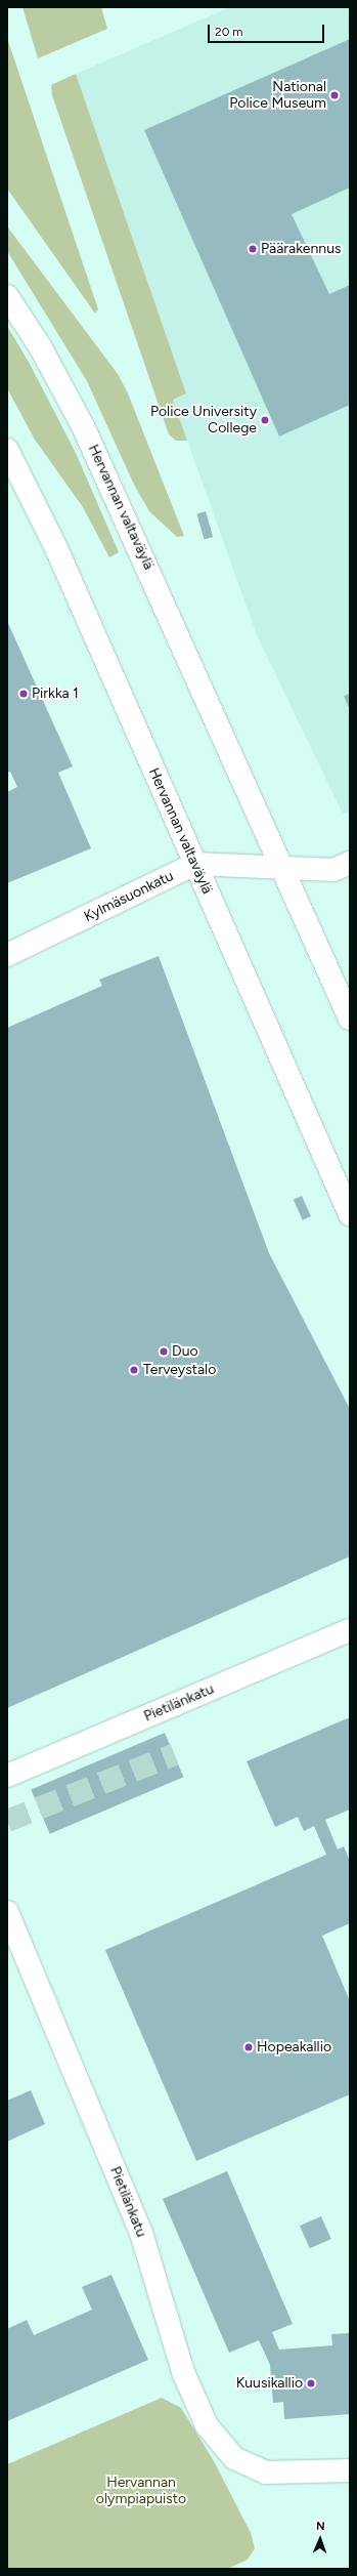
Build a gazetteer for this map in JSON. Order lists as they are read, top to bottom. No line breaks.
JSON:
{"streets":{"main road":["Hervannan valtaväylä","Kylmäsuonkatu","Pietilänkatu"]},"crossings":[["Hervannan valtaväylä","Kylmäsuonkatu"]],"parks":["Hervannan olympiapuisto"],"places":["National Police Museum","Päärakennus","Police University College","Pirkka 1","Duo","Terveystalo","Hopeakallio","Kuusikallio"],"scale_bar":"20 m","north":"top"}
